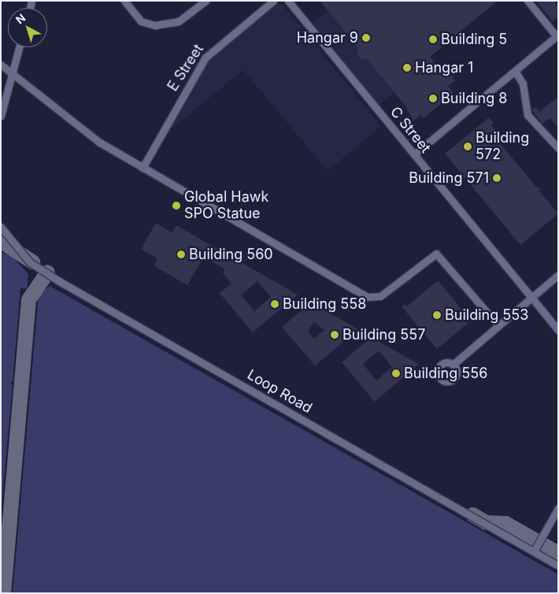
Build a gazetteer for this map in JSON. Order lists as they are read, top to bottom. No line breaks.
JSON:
{"streets":{"street":["E Street","C Street","Loop Road"]},"places":["Hangar 9","Building 5","Hangar 1","Building 8","Building 572","Building 571","Global Hawk SPO Statue","Building 560","Building 558","Building 553","Building 557","Building 556"],"north":"top left"}
